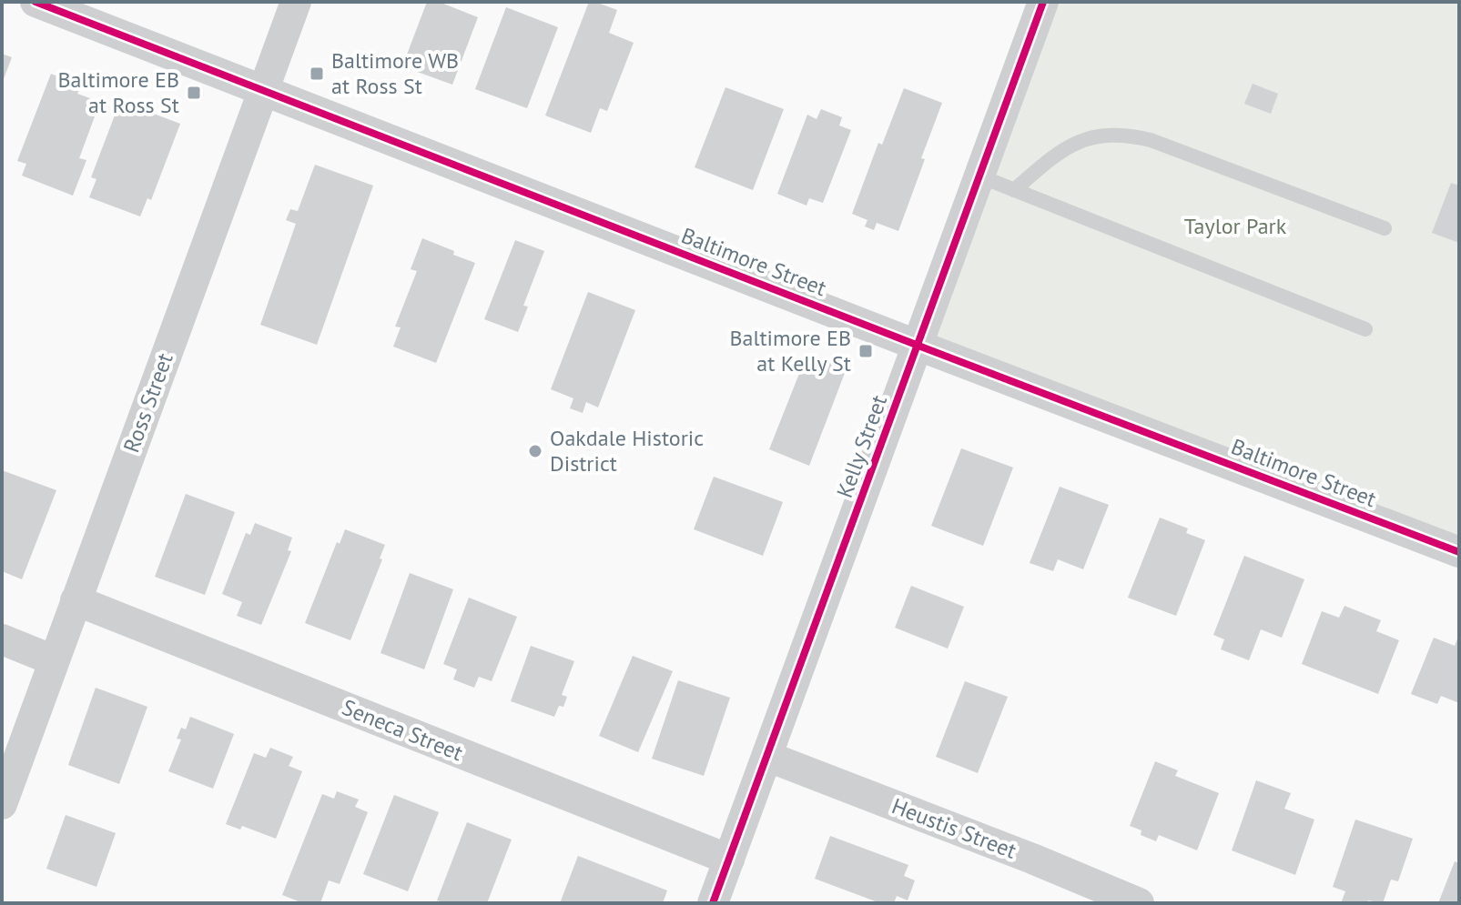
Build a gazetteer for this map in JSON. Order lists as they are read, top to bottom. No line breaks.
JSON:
{"streets":{"street":["Baltimore Street","Ross Street","Kelly Street","Seneca Street","Heustis Street"]},"crossings":[["Baltimore Street","Ross Street"],["Baltimore Street","Kelly Street"],["Ross Street","Seneca Street"],["Kelly Street","Seneca Street"],["Kelly Street","Heustis Street"]],"parks":["Taylor Park"],"places":{"transit":["Baltimore WB at Ross St","Baltimore EB at Ross St","Baltimore EB at Kelly St"],"other":["Oakdale Historic District"]}}
